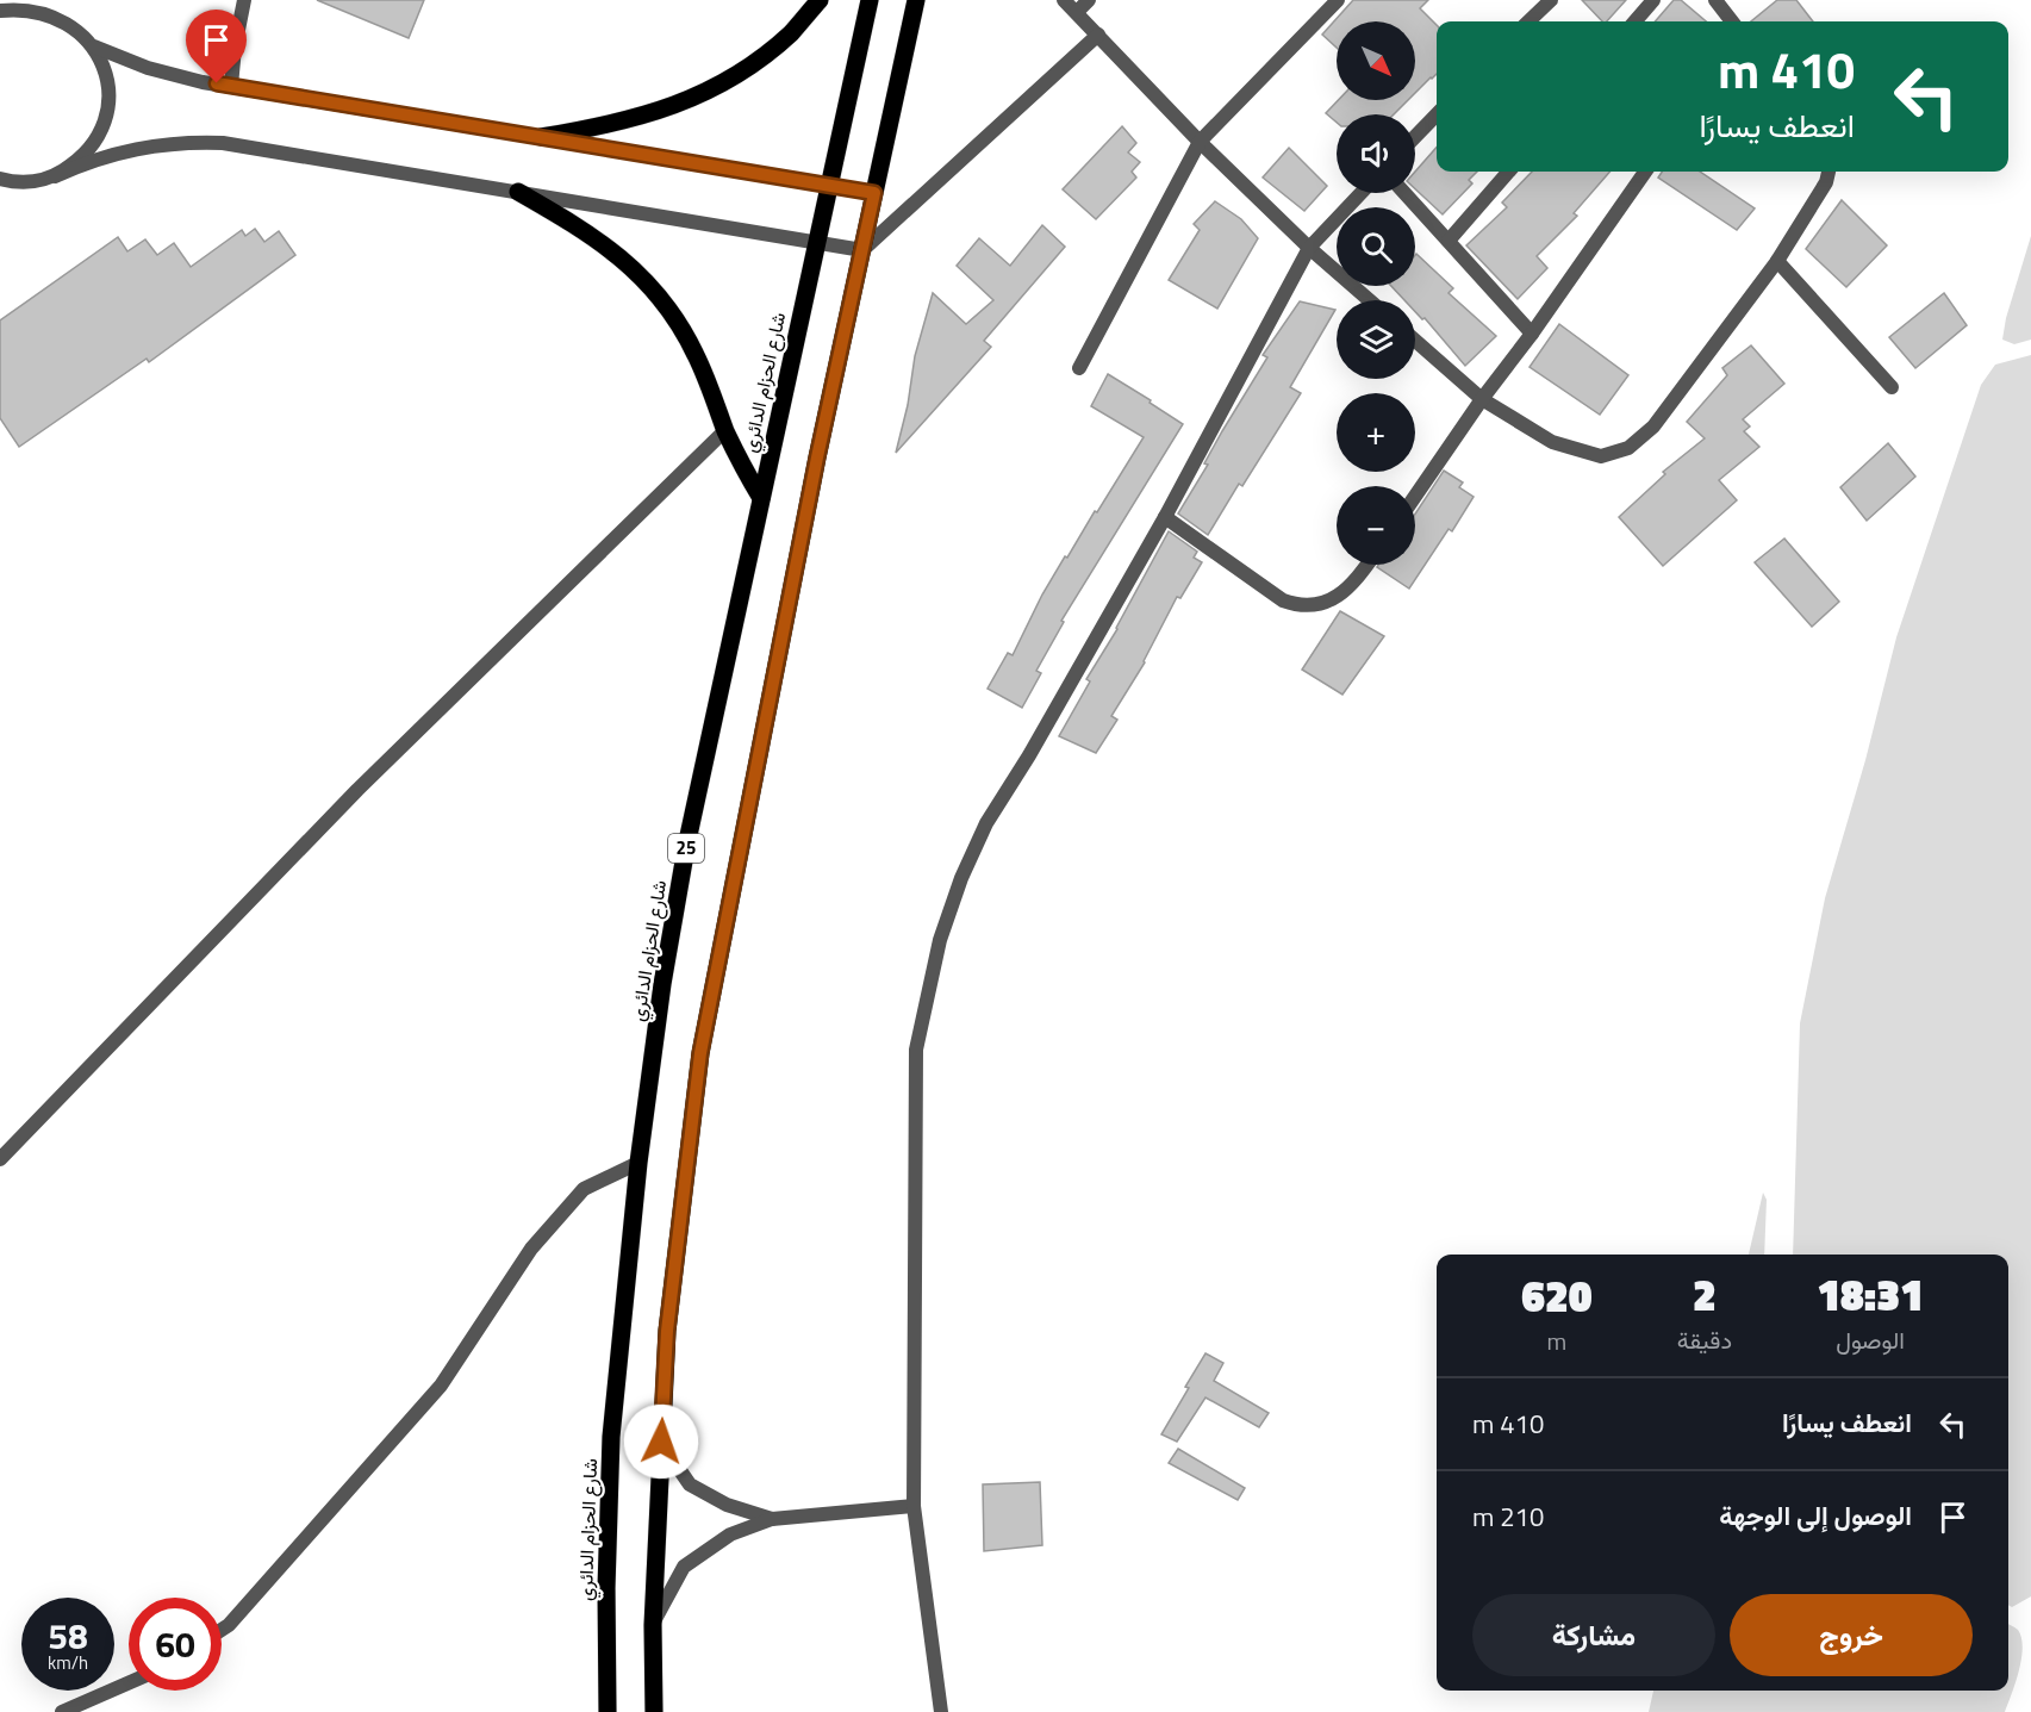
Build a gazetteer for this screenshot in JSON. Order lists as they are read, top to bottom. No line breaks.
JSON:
{"streets":{"main road":["شارع الحزام الدائري","25"]},"north":"bottom right","page":{"map_buttons":["+","−"],"turn":["410 m","انعطف يسارًا"],"eta":["18:31","الوصول","2","دقيقة","620","m"],"list":[{"name":"انعطف يسارًا","value":"410 m"},{"name":"الوصول إلى الوجهة","value":"210 m"}],"buttons":["خروج","مشاركة"],"speed":"58 km/h","limit":"60"}}
